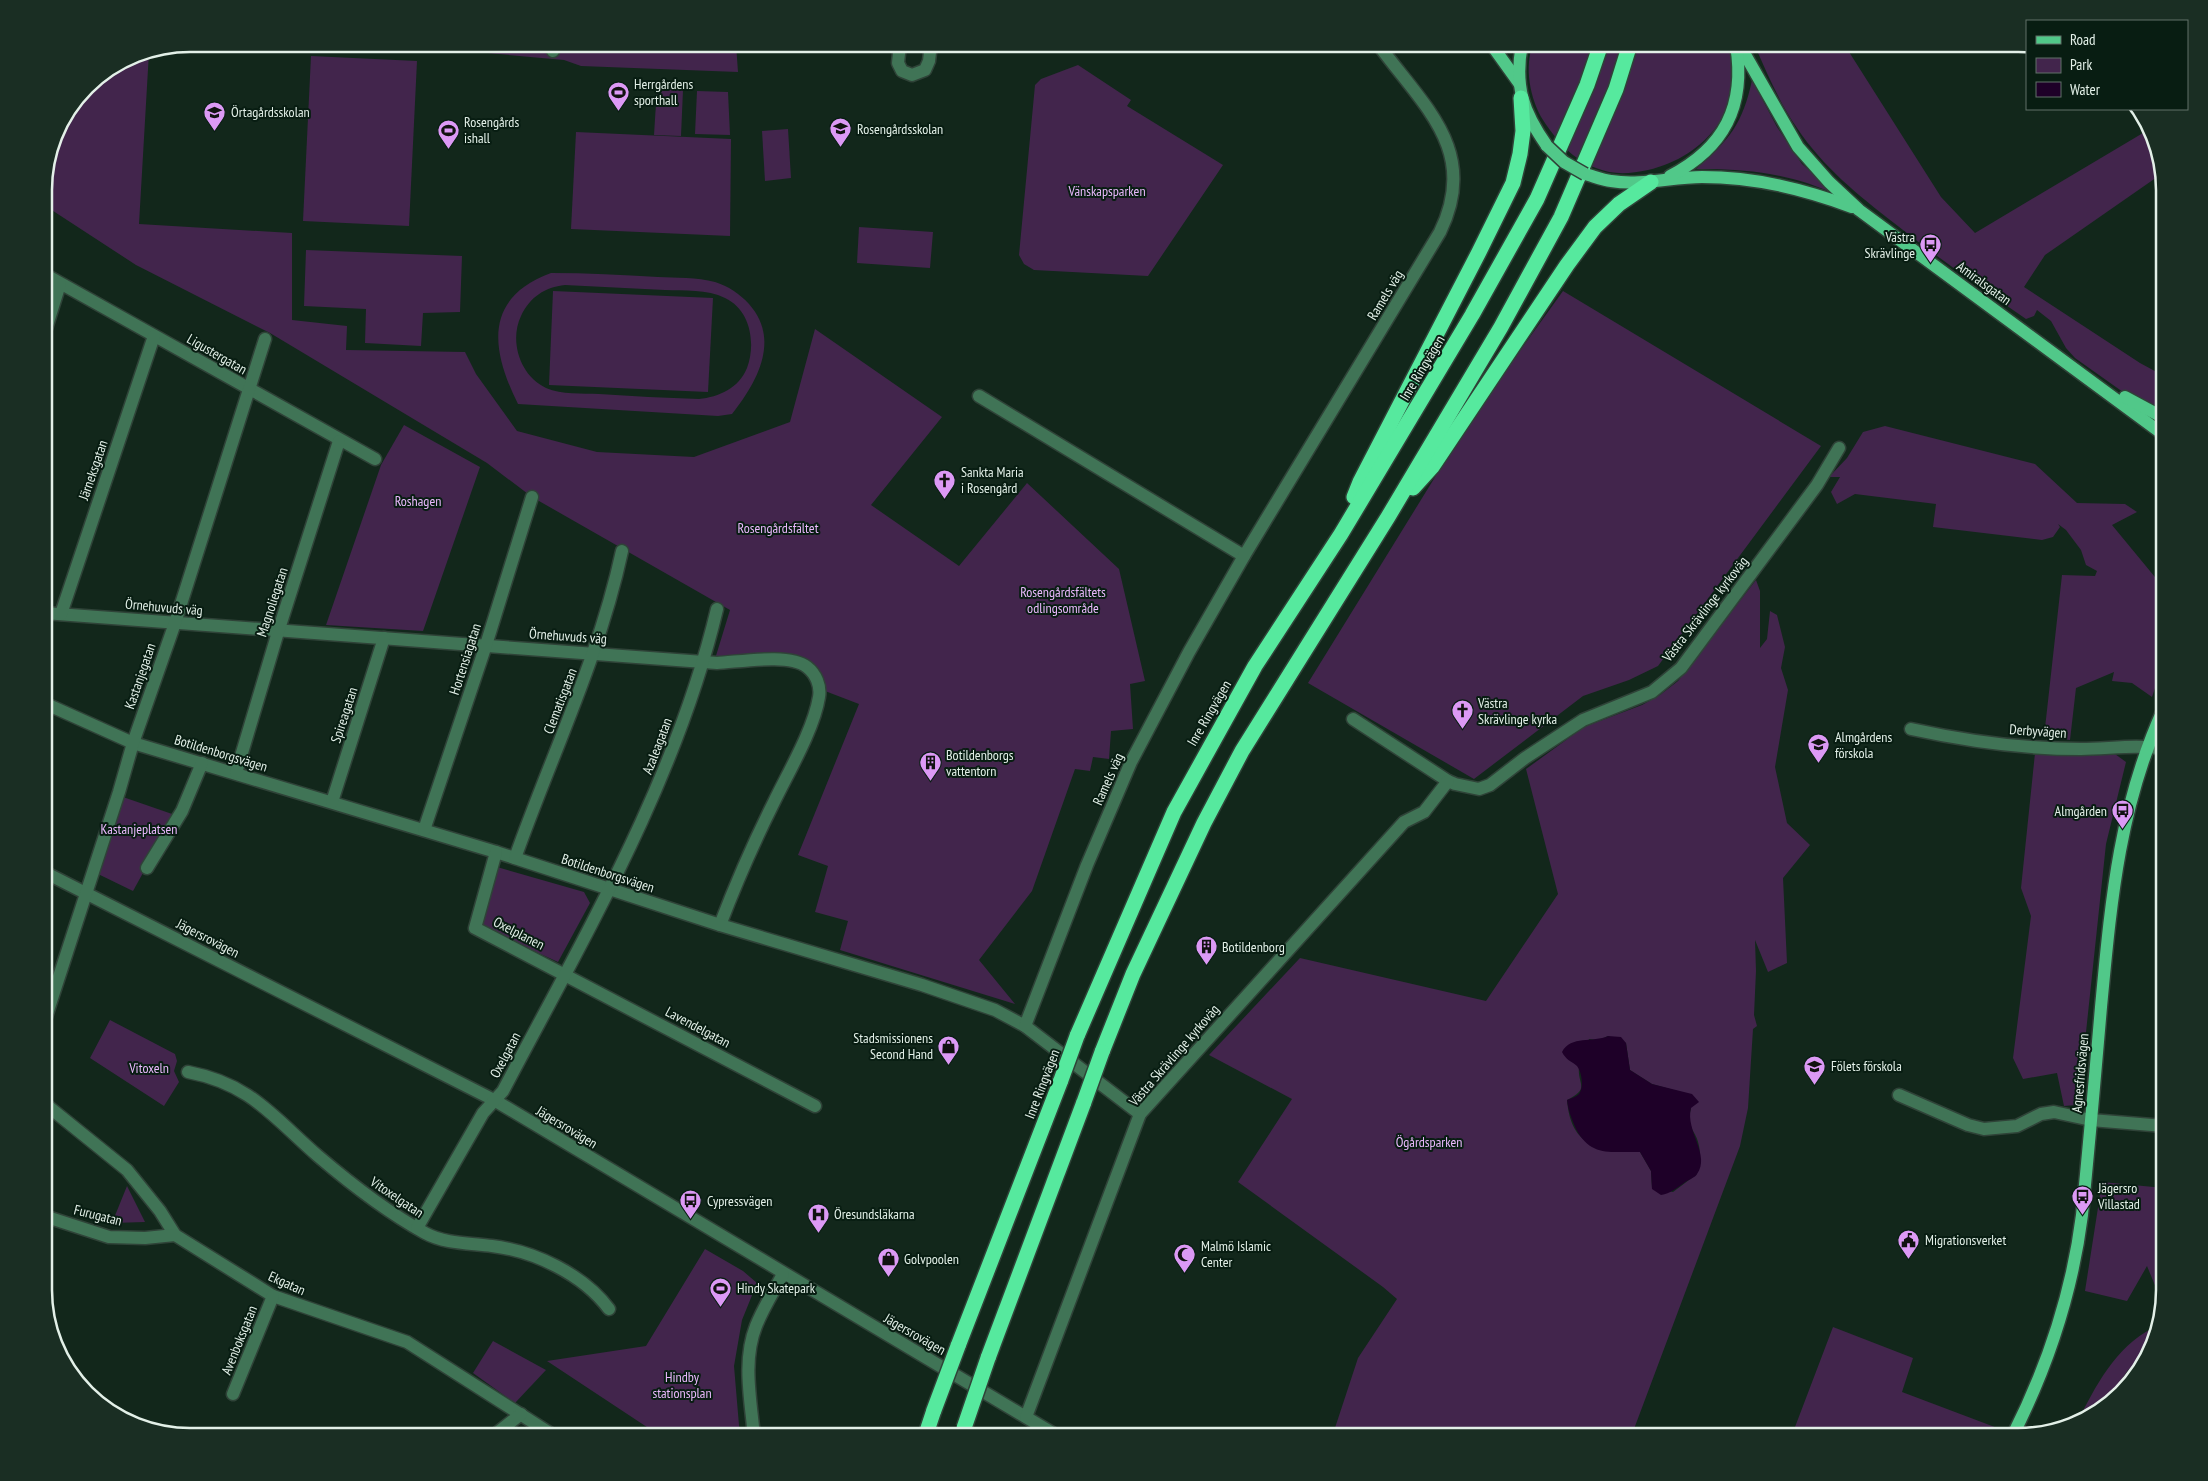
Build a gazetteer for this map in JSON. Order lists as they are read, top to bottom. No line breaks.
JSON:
{"streets":{"highway":["Inre Ringvägen"],"main road":["Amiralsgatan","Agnesfridsvägen"],"street":["Ramels väg","Ligustergatan","Järneksgatan","Magnoliegatan","Örnehuvuds väg","Västra Skrävlinge kyrkoväg","Hortensiagatan","Kastanjegatan","Clematisgatan","Spireagatan","Derbyvägen","Azaleagatan","Botildenborgsvägen","Oxelplanen","Jägersrovägen","Lavendelgatan","Oxelgatan","Vitoxelgatan","Furugatan","Ekgatan","Avenboksgatan"]},"crossings":[["Ramels väg","Botildenborgsvägen"],["Ligustergatan","Järneksgatan"],["Ligustergatan","Magnoliegatan"],["Ligustergatan","Kastanjegatan"],["Järneksgatan","Örnehuvuds väg"],["Magnoliegatan","Örnehuvuds väg"],["Magnoliegatan","Botildenborgsvägen"],["Örnehuvuds väg","Hortensiagatan"],["Örnehuvuds väg","Kastanjegatan"],["Örnehuvuds väg","Clematisgatan"],["Örnehuvuds väg","Spireagatan"],["Örnehuvuds väg","Azaleagatan"],["Örnehuvuds väg","Botildenborgsvägen"],["Västra Skrävlinge kyrkoväg","Botildenborgsvägen"],["Västra Skrävlinge kyrkoväg","Jägersrovägen"],["Hortensiagatan","Botildenborgsvägen"],["Kastanjegatan","Botildenborgsvägen"],["Kastanjegatan","Jägersrovägen"],["Clematisgatan","Botildenborgsvägen"],["Spireagatan","Botildenborgsvägen"],["Derbyvägen","Agnesfridsvägen"],["Azaleagatan","Botildenborgsvägen"],["Azaleagatan","Oxelgatan"],["Botildenborgsvägen","Oxelplanen"],["Botildenborgsvägen","Oxelgatan"],["Oxelplanen","Lavendelgatan"],["Oxelplanen","Oxelgatan"],["Jägersrovägen","Oxelgatan"],["Lavendelgatan","Oxelgatan"],["Oxelgatan","Vitoxelgatan"],["Furugatan","Ekgatan"],["Ekgatan","Avenboksgatan"]],"parks":["Vänskapsparken","Roshagen","Rosengårdsfältet","Rosengårdsfältets odlingsområde","Kastanjeplatsen","Vitoxeln","Ögårdsparken","Hindby stationsplan"],"places":{"sports":["Herrgårdens sporthall","Rosengårds ishall","Hindy Skatepark"],"school or university":["Örtagårdsskolan","Rosengårdsskolan","Almgårdens förskola","Fölets förskola"],"bus stop":["Västra Skrävlinge","Almgården","Jägersro Villastad","Cypressvägen"],"church":["Sankta Maria i Rosengård","Västra Skrävlinge kyrka"],"building":["Botildenborgs vattentorn","Botildenborg"],"shop":["Stadsmissionens Second Hand","Golvpoolen"],"hospital":["Öresundsläkarna"],"public building":["Migrationsverket"],"mosque":["Malmö Islamic Center"]},"legend":["Road","Park","Water"]}
